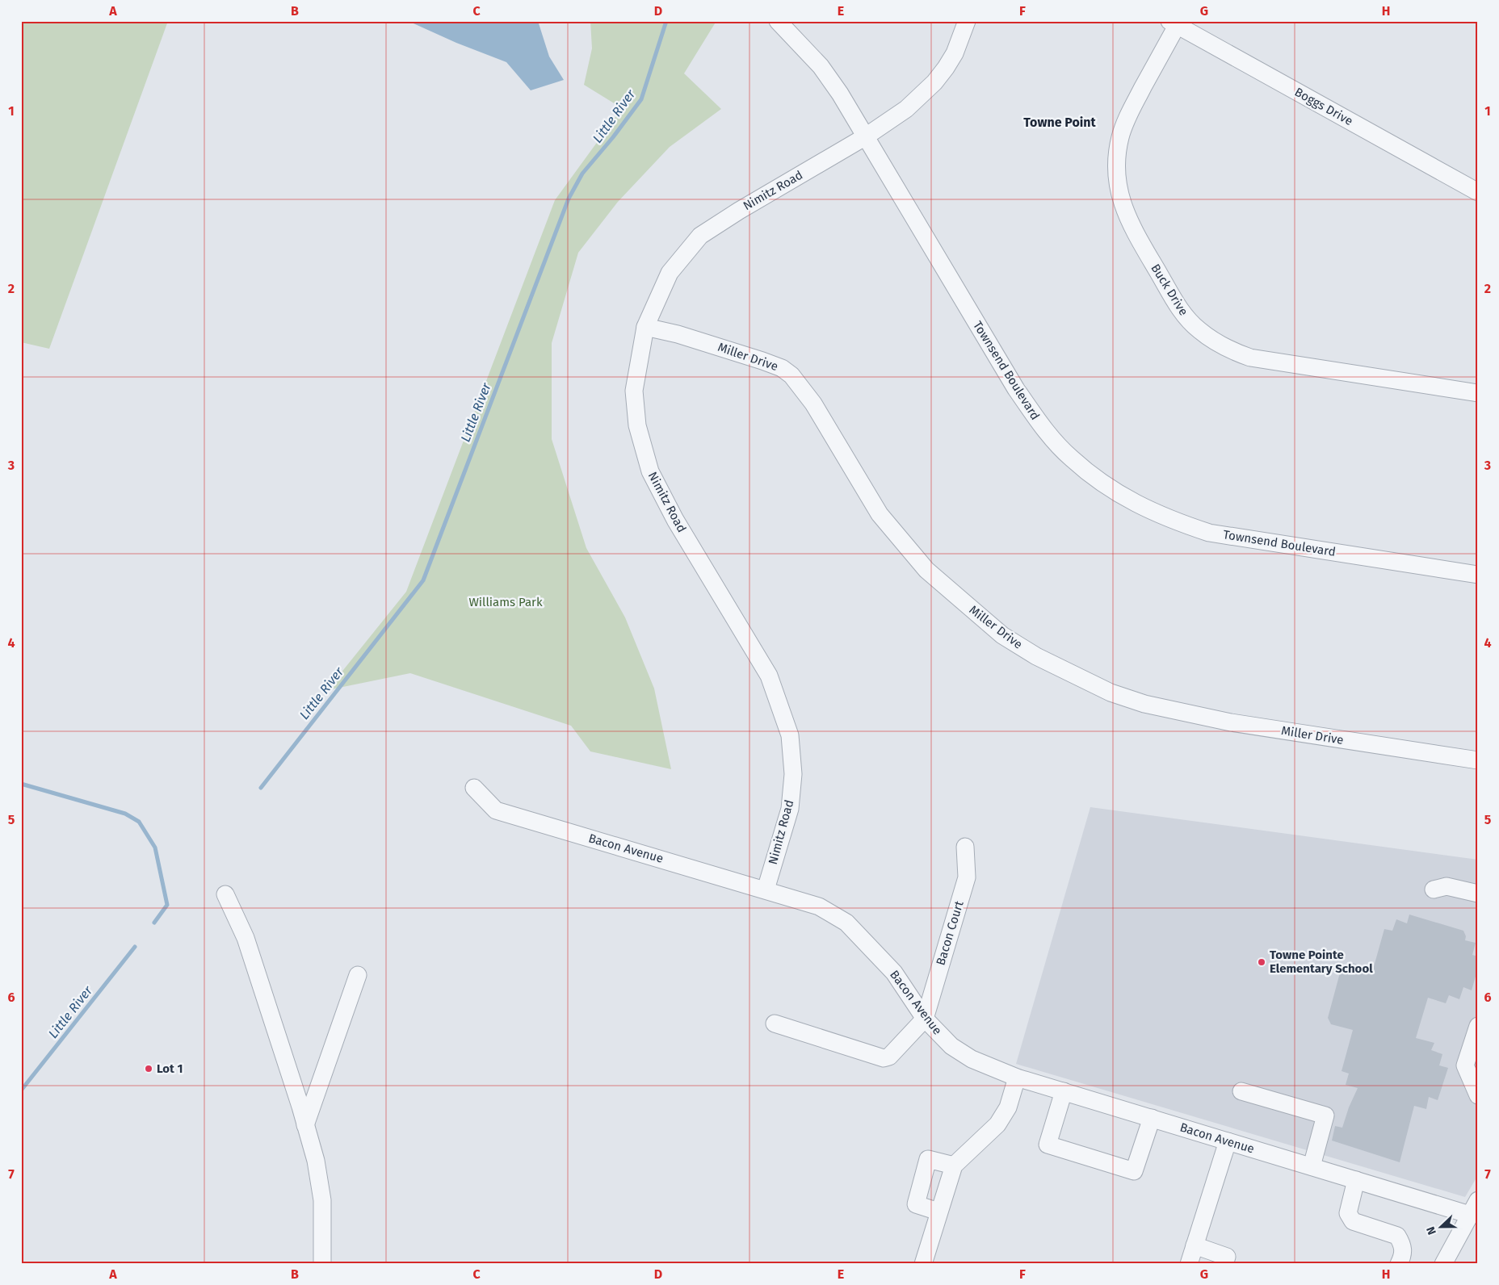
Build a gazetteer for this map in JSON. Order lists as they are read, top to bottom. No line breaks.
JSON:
{"streets":{"street":["Boggs Drive","Nimitz Road","Buck Drive","Miller Drive","Townsend Boulevard","Bacon Avenue","Bacon Court"]},"crossings":[["Boggs Drive","Buck Drive"],["Nimitz Road","Miller Drive"],["Nimitz Road","Townsend Boulevard"],["Nimitz Road","Bacon Avenue"],["Bacon Avenue","Bacon Court"]],"districts":["Towne Point"],"water":["Little River"],"parks":["Williams Park"],"places":["Towne Pointe Elementary School","Lot 1"],"north":"left","grid":{"columns":["A","B","C","D","E","F","G","H"],"rows":["1","2","3","4","5","6","7"]}}
